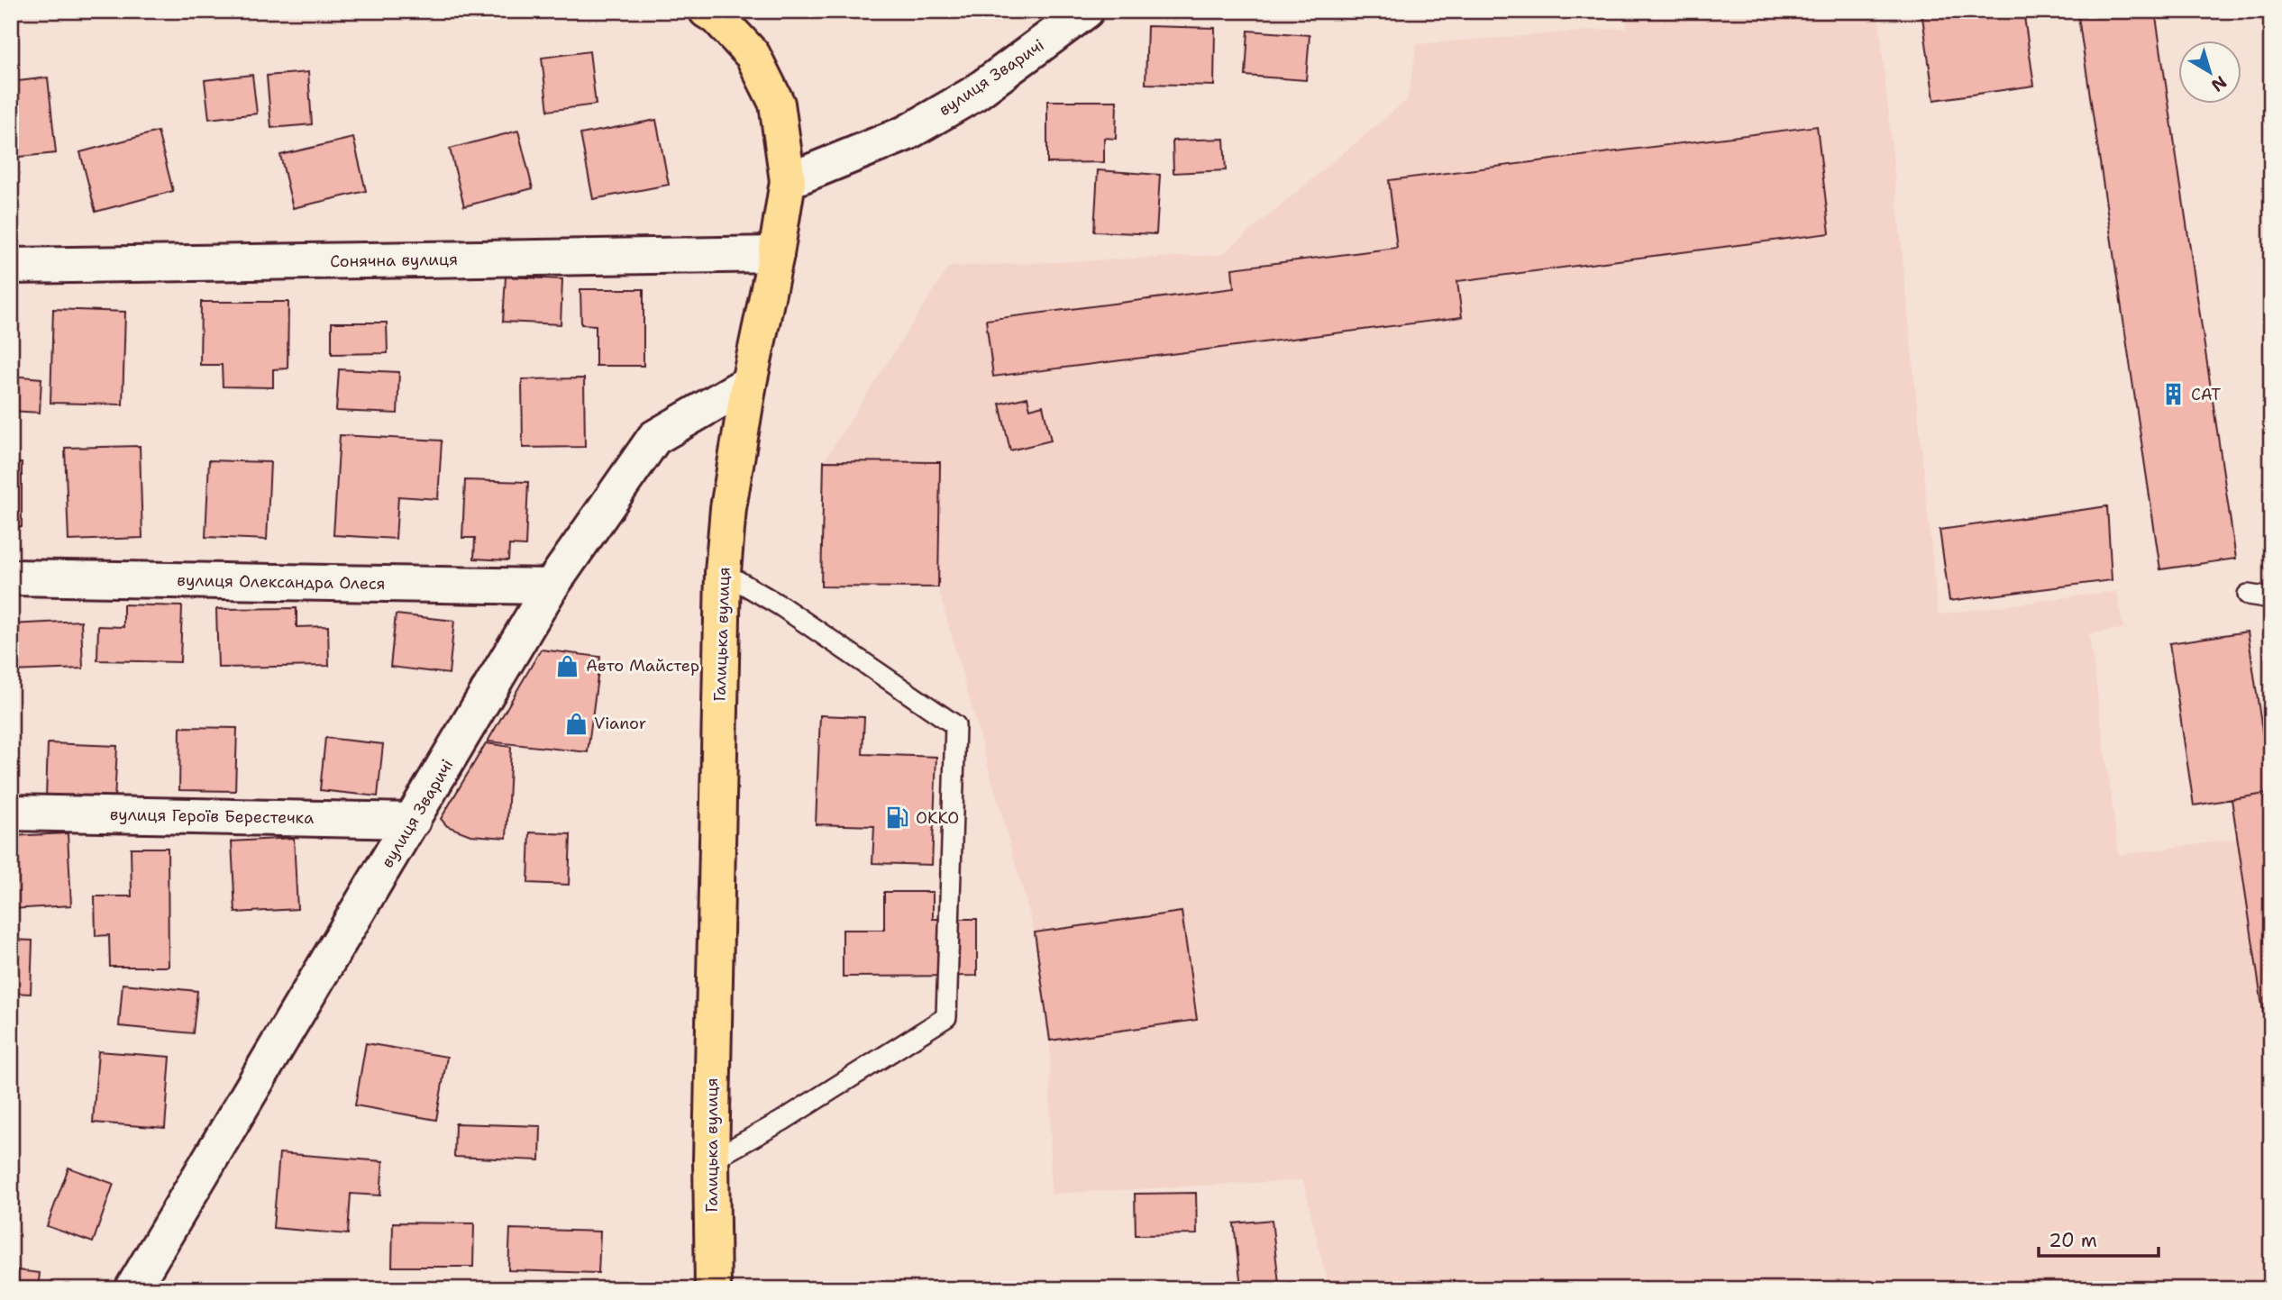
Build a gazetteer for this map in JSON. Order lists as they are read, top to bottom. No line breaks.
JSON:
{"streets":{"highway":["Галицька вулиця"],"street":["вулиця Зваричі","Сонячна вулиця","вулиця Олександра Олеся","вулиця Героїв Берестечка"]},"crossings":[["вулиця Зваричі","вулиця Олександра Олеся"],["вулиця Зваричі","Галицька вулиця"],["вулиця Зваричі","вулиця Героїв Берестечка"],["Сонячна вулиця","Галицька вулиця"]],"places":{"building":["САТ"],"shop":["Авто Майстер","Vianor"],"fuel station":["ОККО"]},"scale_bar":"20 m","north":"bottom right"}
